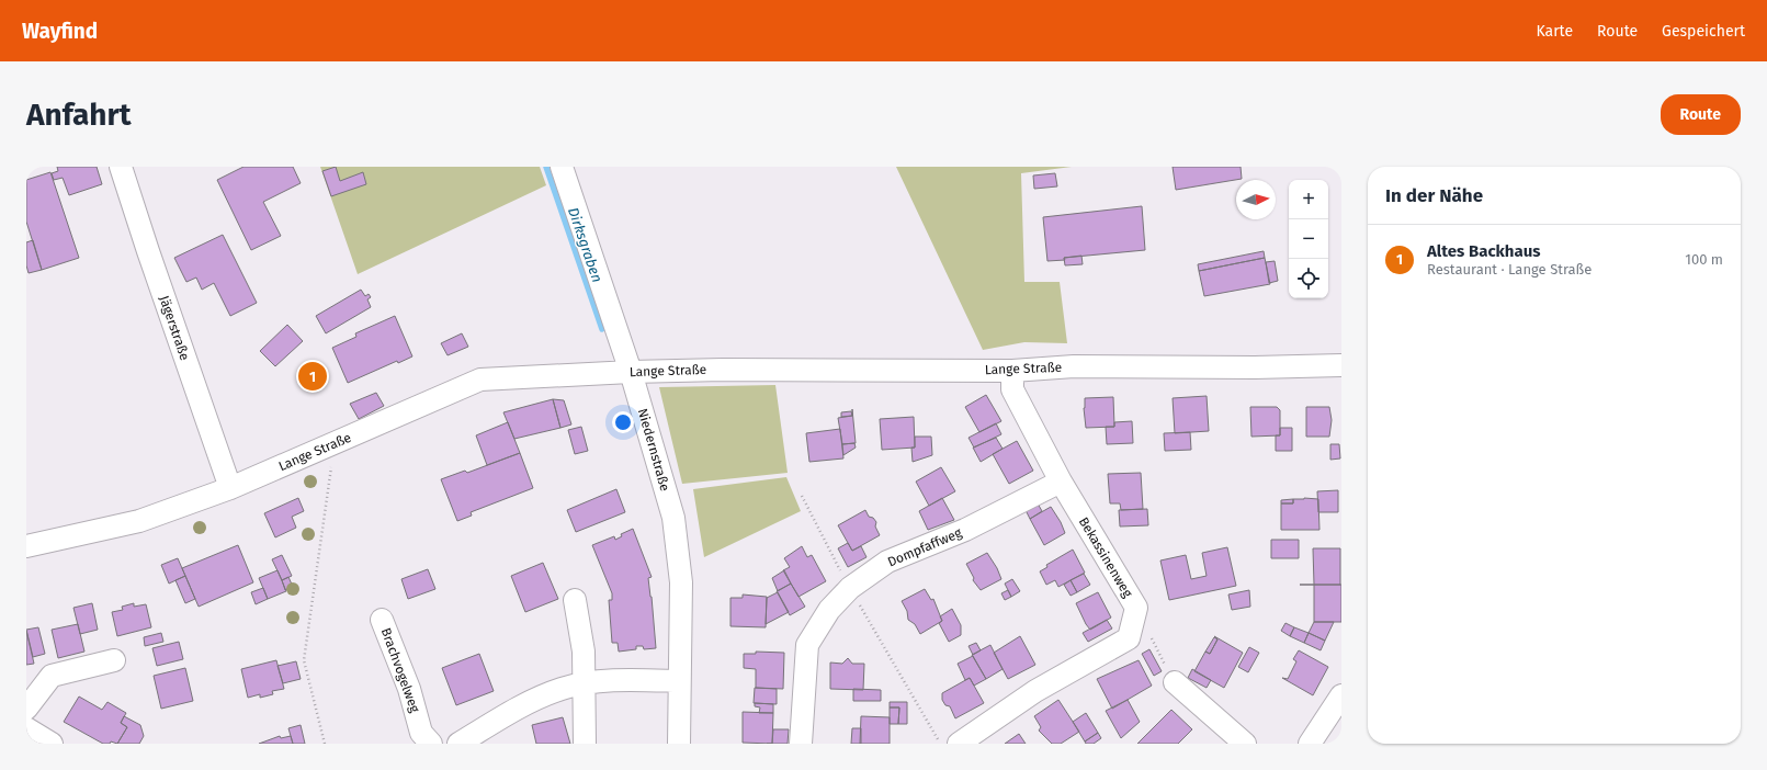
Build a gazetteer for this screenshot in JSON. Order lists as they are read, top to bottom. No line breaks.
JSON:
{"streets":{"street":["Jägerstraße","Lange Straße","Niedernstraße","Dompfaffweg","Bekassinenweg","Brachvogelweg"]},"crossings":[["Jägerstraße","Lange Straße"],["Lange Straße","Niedernstraße"],["Lange Straße","Bekassinenweg"],["Dompfaffweg","Bekassinenweg"]],"water":["Dirksgraben"],"north":"right","page":{"header":"Wayfind","nav":["Karte","Route","Gespeichert"],"buttons":"Route","title":"Anfahrt","heading":"In der Nähe","map_buttons":["+","−"],"list":[{"mark":"1","name":"Altes Backhaus","note":"Restaurant · Lange Straße","value":"100 m"}],"pins":"1"}}
